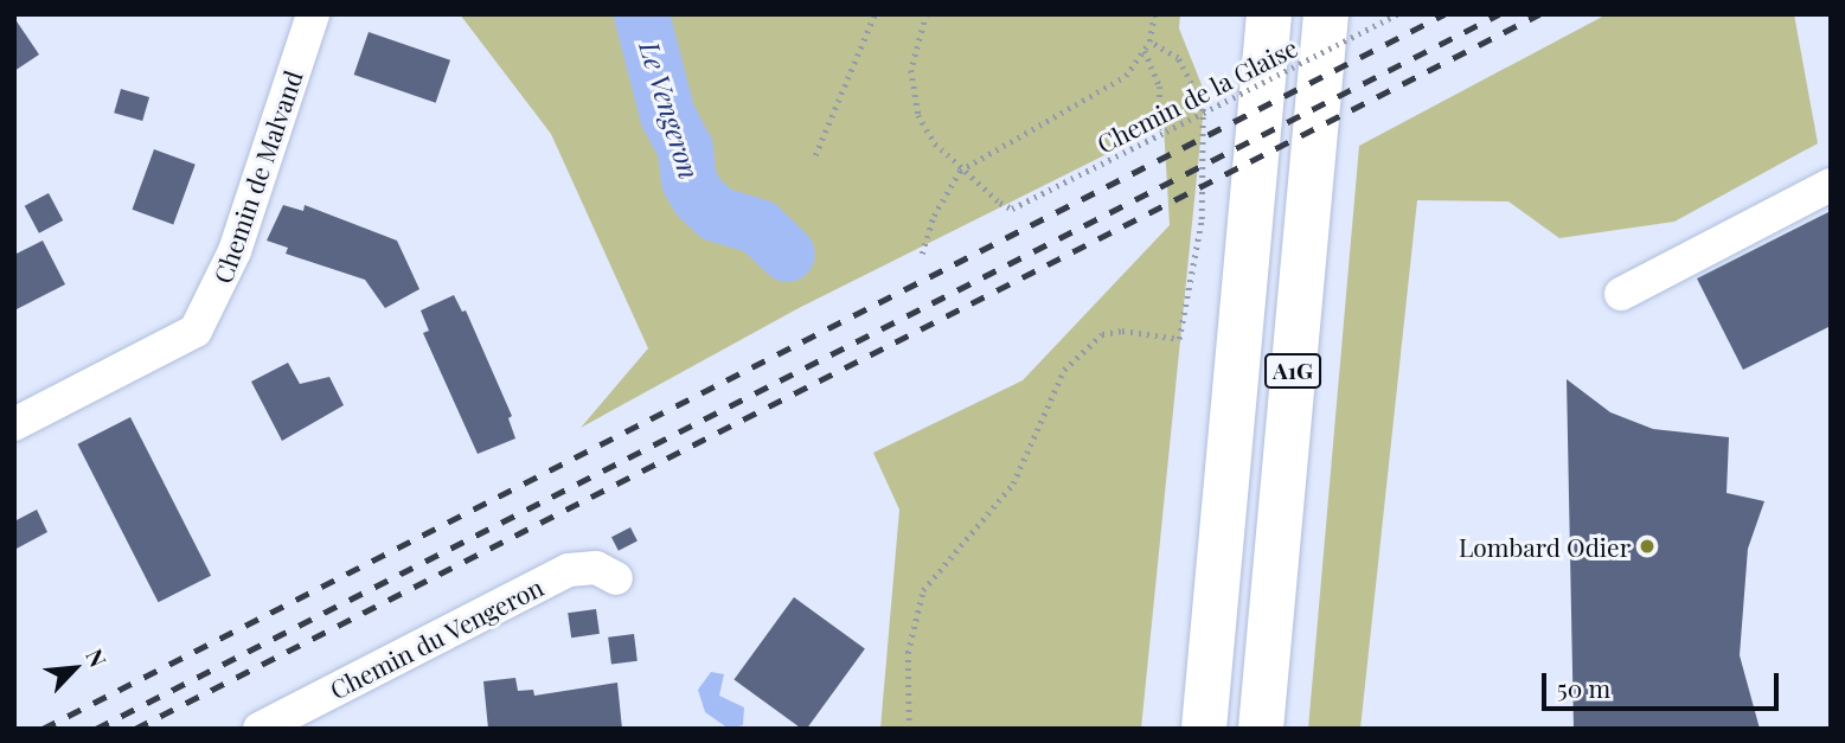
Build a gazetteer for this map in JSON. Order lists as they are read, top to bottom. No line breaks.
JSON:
{"streets":{"highway":["A1G"],"street":["Chemin de Malvand","Chemin du Vengeron"],"path":["Chemin de la Glaise"]},"water":["Le Vengeron"],"places":["Lombard Odier"],"scale_bar":"50 m","north":"top right"}
